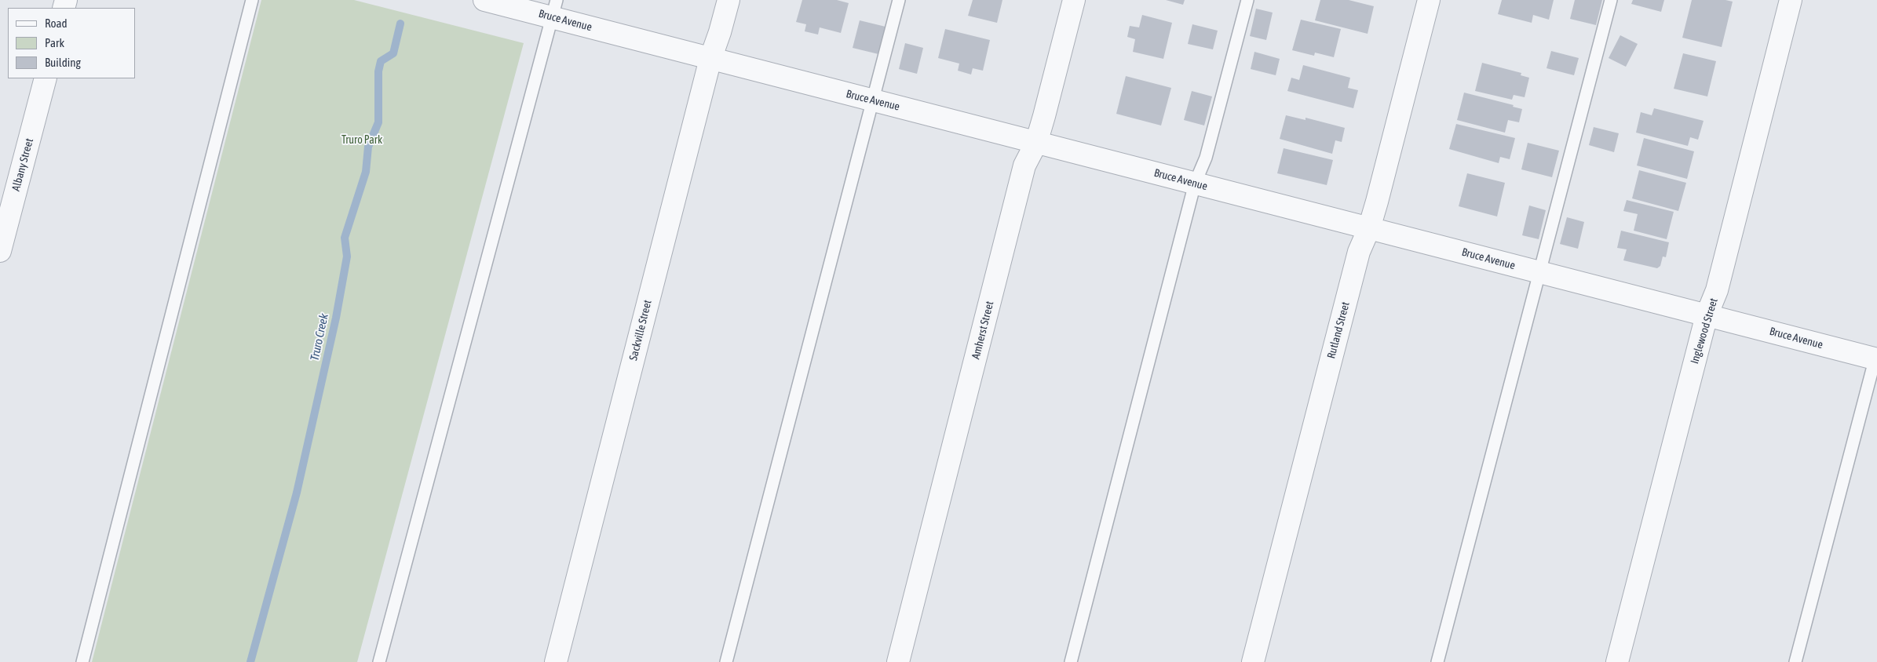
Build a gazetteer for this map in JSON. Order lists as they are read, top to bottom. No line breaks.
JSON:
{"streets":{"street":["Bruce Avenue","Albany Street","Sackville Street","Amherst Street","Rutland Street","Inglewood Street"]},"crossings":[["Bruce Avenue","Sackville Street"],["Bruce Avenue","Amherst Street"],["Bruce Avenue","Rutland Street"],["Bruce Avenue","Inglewood Street"]],"water":["Truro Creek"],"parks":["Truro Park"],"legend":["Road","Park","Building"]}
